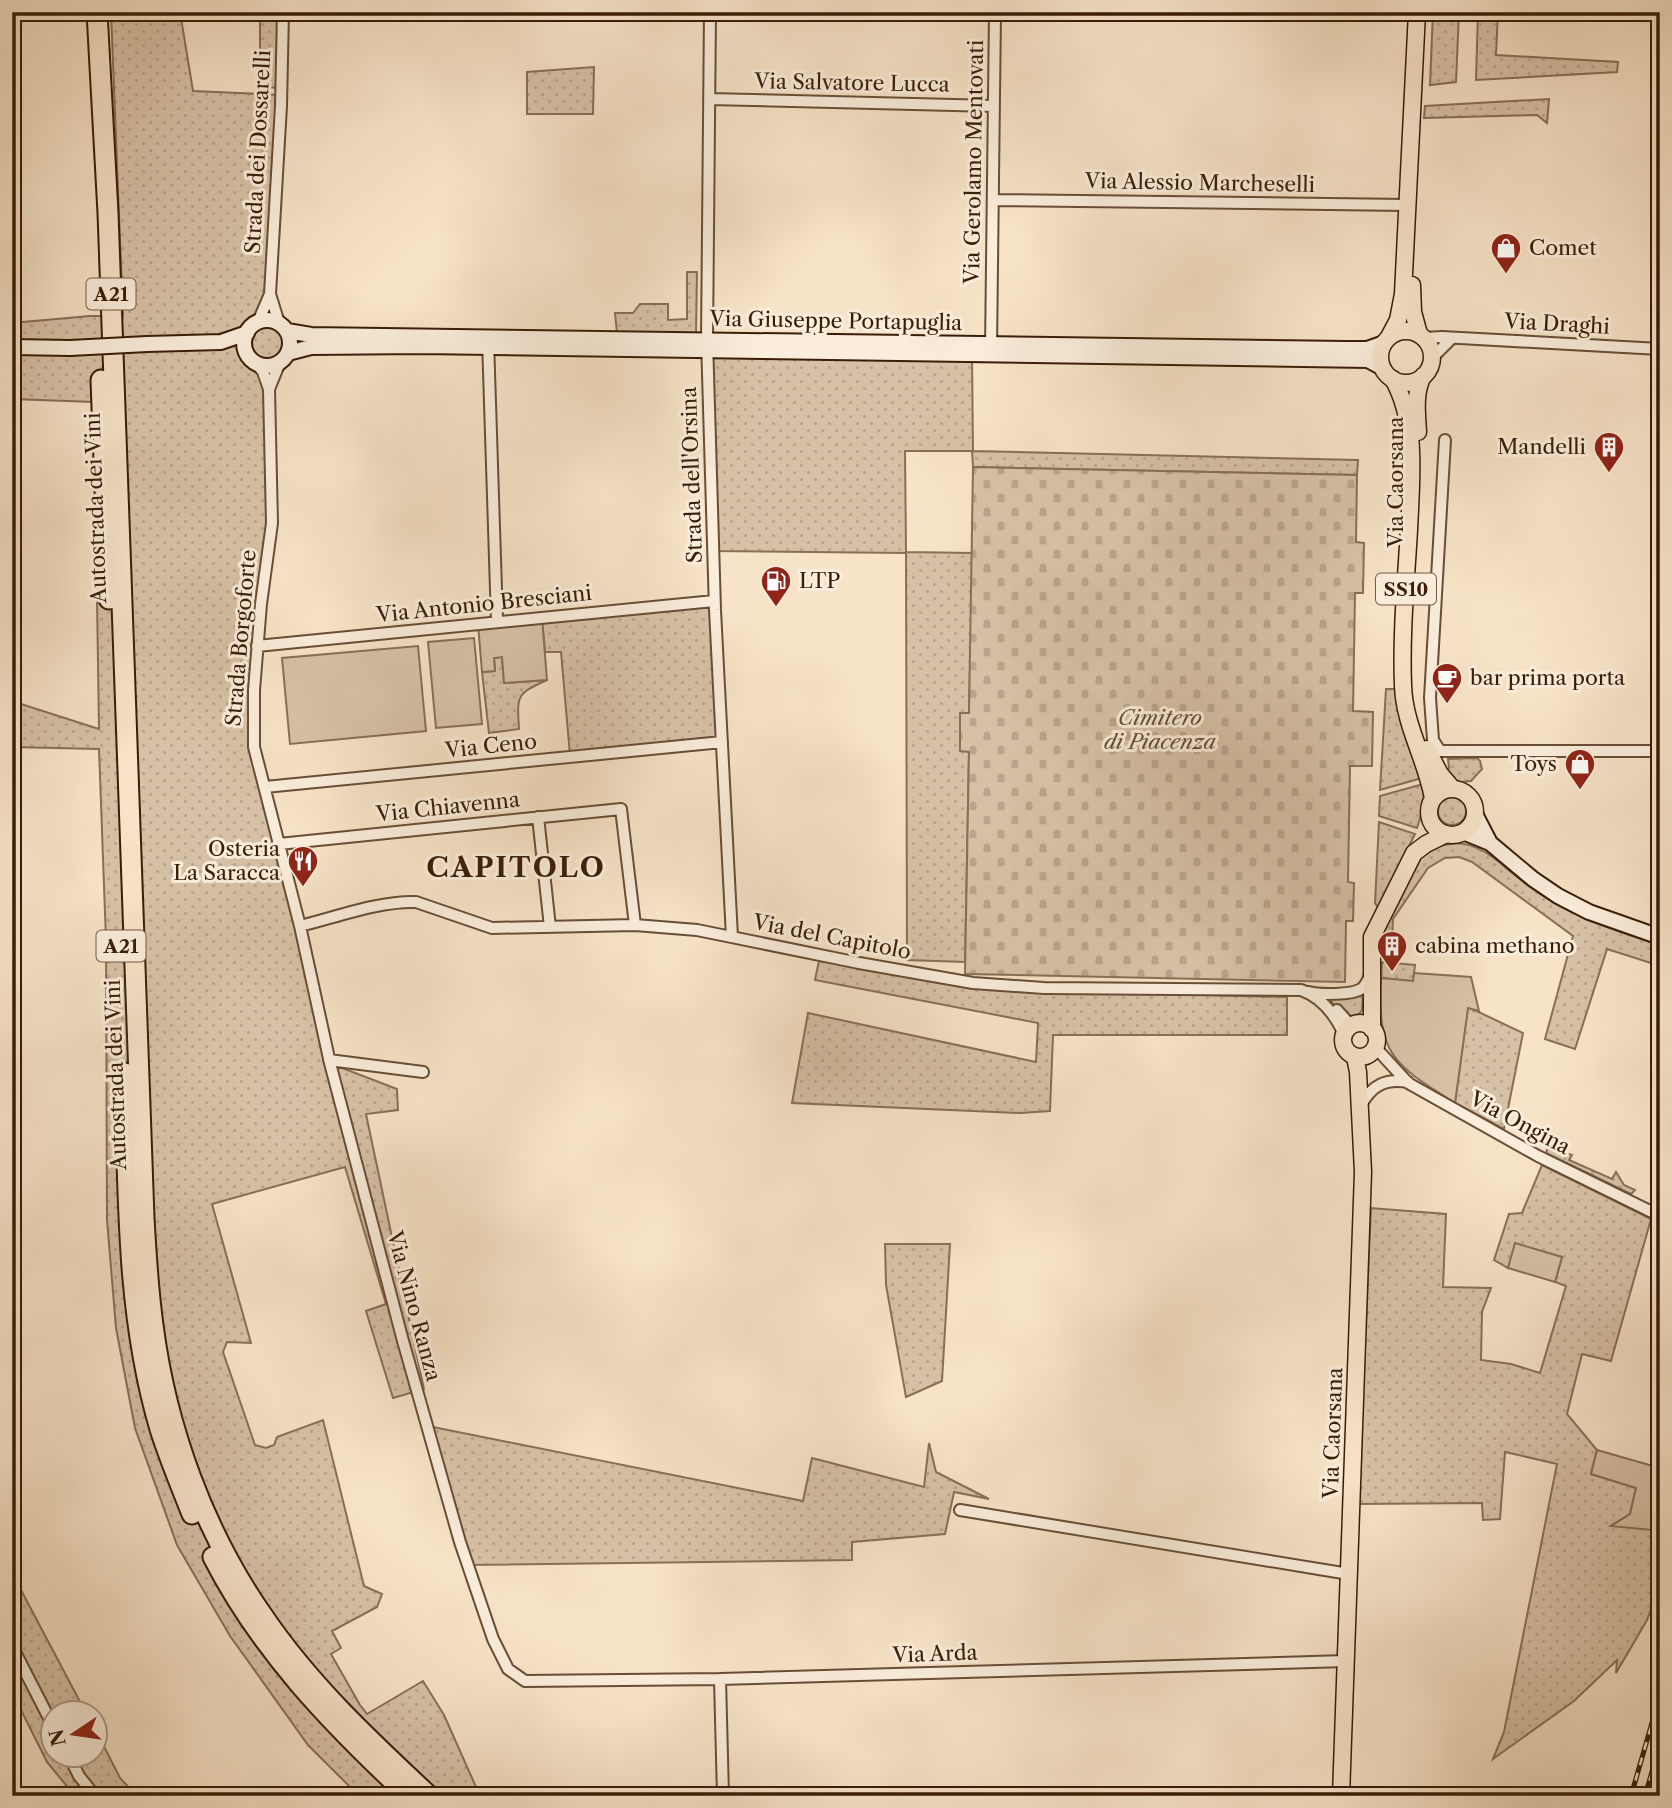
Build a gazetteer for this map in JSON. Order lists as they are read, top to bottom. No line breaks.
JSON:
{"streets":{"highway":["A21","Autostrada dei Vini"],"main road":["Via Giuseppe Portapuglia","Via Caorsana","SS10"],"street":["Via Salvatore Lucca","Strada dei Dossarelli","Via Gerolamo Mentovati","Via Alessio Marcheselli","Via Draghi","Strada dell'Orsina","Via Antonio Bresciani","Strada Borgoforte","Via Ceno","Via Chiavenna","Via del Capitolo","Via Ongina","Via Nino Ranza","Via Arda"]},"crossings":[["Via Salvatore Lucca","Via Gerolamo Mentovati"],["Via Salvatore Lucca","Strada dell'Orsina"],["Strada dei Dossarelli","Via Giuseppe Portapuglia"],["Strada dei Dossarelli","Strada Borgoforte"],["Via Gerolamo Mentovati","Via Alessio Marcheselli"],["Via Gerolamo Mentovati","Via Giuseppe Portapuglia"],["Via Alessio Marcheselli","SS10"],["Via Giuseppe Portapuglia","Via Draghi"],["Via Giuseppe Portapuglia","Strada dell'Orsina"],["Via Giuseppe Portapuglia","Via Caorsana"],["Via Giuseppe Portapuglia","SS10"],["Via Giuseppe Portapuglia","Strada Borgoforte"],["Via Draghi","Via Caorsana"],["Via Draghi","SS10"],["Strada dell'Orsina","Via Antonio Bresciani"],["Strada dell'Orsina","Via Ceno"],["Strada dell'Orsina","Via del Capitolo"],["Via Caorsana","SS10"],["Via Caorsana","Via Ongina"],["Via Caorsana","Via Arda"],["Via Antonio Bresciani","Strada Borgoforte"],["Strada Borgoforte","Via Ceno"],["Strada Borgoforte","Via Chiavenna"],["Strada Borgoforte","Via del Capitolo"],["Strada Borgoforte","Via Nino Ranza"],["Via Chiavenna","Via del Capitolo"],["Via del Capitolo","Via Nino Ranza"],["Via Nino Ranza","Via Arda"]],"districts":["CAPITOLO"],"parks":["Cimitero di Piacenza"],"places":{"shop":["Comet","Toys"],"building":["Mandelli","cabina methano"],"fuel station":["LTP"],"cafe":["bar prima porta"],"restaurant":["Osteria La Saracca"]},"north":"left"}
